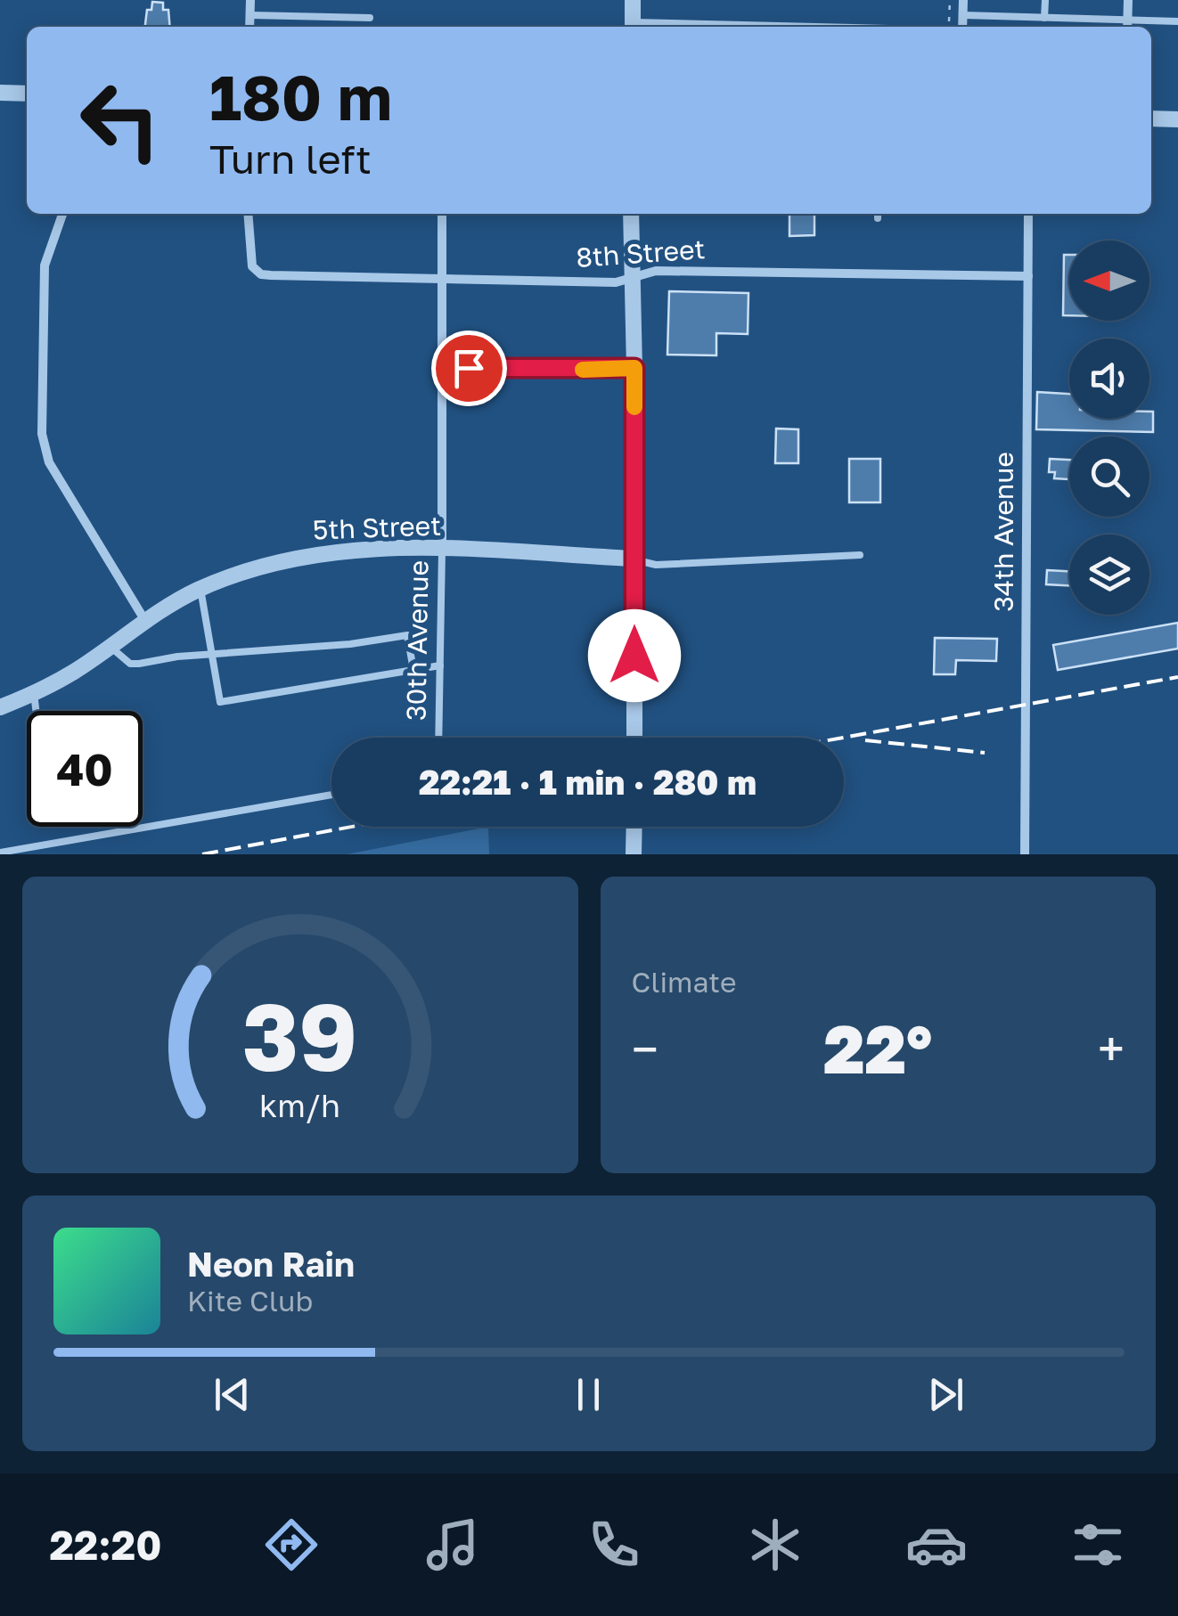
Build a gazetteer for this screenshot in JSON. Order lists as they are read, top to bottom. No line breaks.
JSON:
{"streets":{"street":["8th Street","5th Street","34th Avenue","30th Avenue"]},"crossings":[["8th Street","34th Avenue"],["8th Street","30th Avenue"],["5th Street","30th Avenue"]],"north":"left","page":{"turn":["180 m","Turn left"],"limit":"40","trip":"22:21 · 1 min · 280 m","tile":"Climate","heat":["−","22°","+"],"song":["Neon Rain","Kite Club"],"tabs":"22:20","gauge":["39","km/h"]}}
